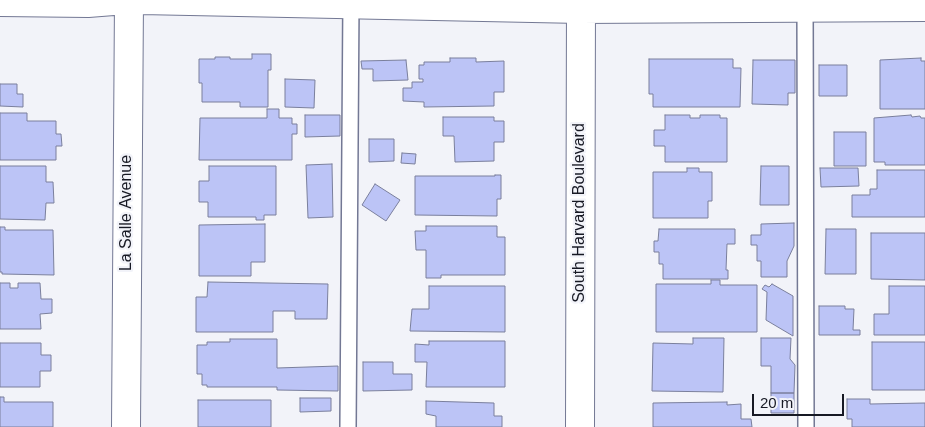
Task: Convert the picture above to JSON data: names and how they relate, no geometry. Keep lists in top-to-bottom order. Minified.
{"streets":{"street":["La Salle Avenue","South Harvard Boulevard"]},"scale_bar":"20 m"}
